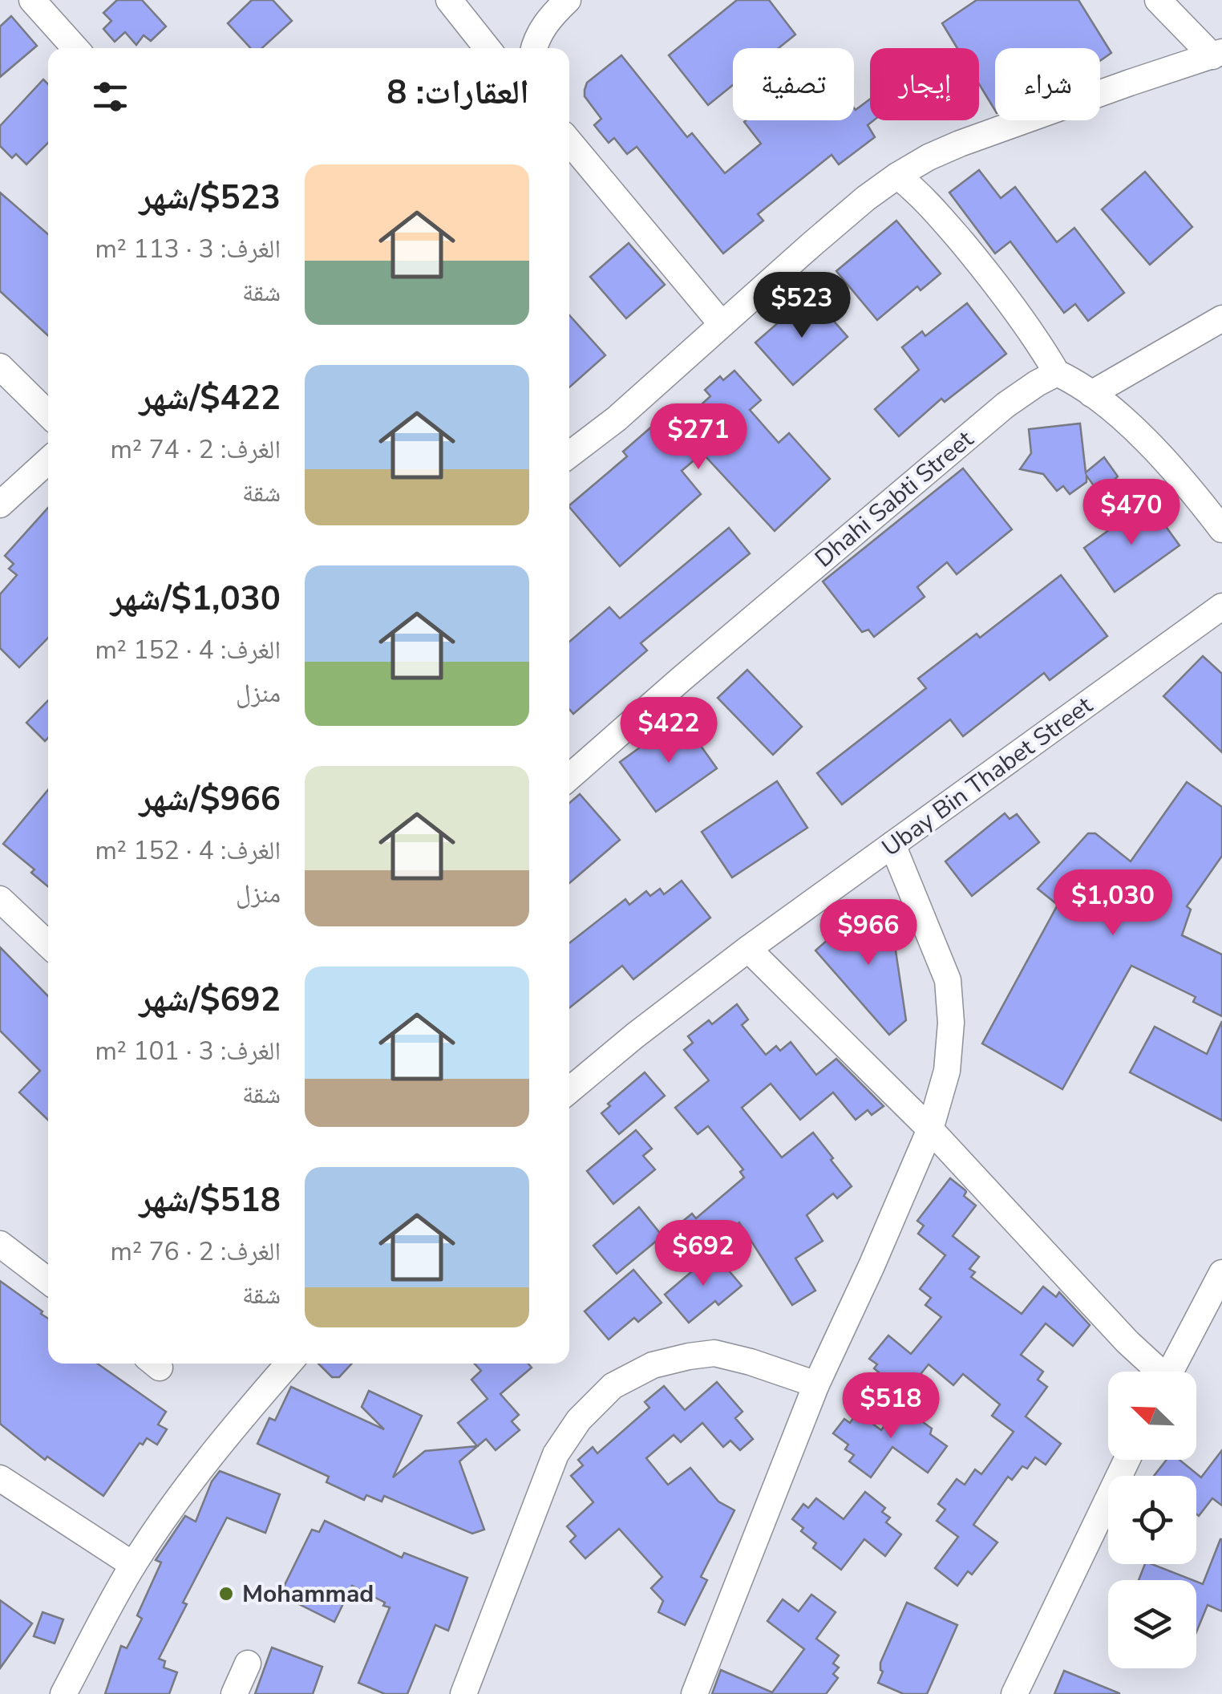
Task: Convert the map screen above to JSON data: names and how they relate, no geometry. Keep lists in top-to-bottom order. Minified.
{"streets":{"street":["Dhahi Sabti Street","Ubay Bin Thabet Street"]},"places":["Mohammad"],"north":"top left","page":{"chip":["شراء","إيجار","تصفية"],"heading":"العقارات: 8","list":[{"name":"$523/شهر","note":"الغرف: 3 · 113 m² · شقة"},{"name":"$422/شهر","note":"الغرف: 2 · 74 m² · شقة"},{"name":"$1,030/شهر","note":"الغرف: 4 · 152 m² · منزل"},{"name":"$966/شهر","note":"الغرف: 4 · 152 m² · منزل"},{"name":"$692/شهر","note":"الغرف: 3 · 101 m² · شقة"},{"name":"$518/شهر","note":"الغرف: 2 · 76 m² · شقة"}],"price":["$523","$271","$470","$422","$1,030","$966","$692","$518"]}}
